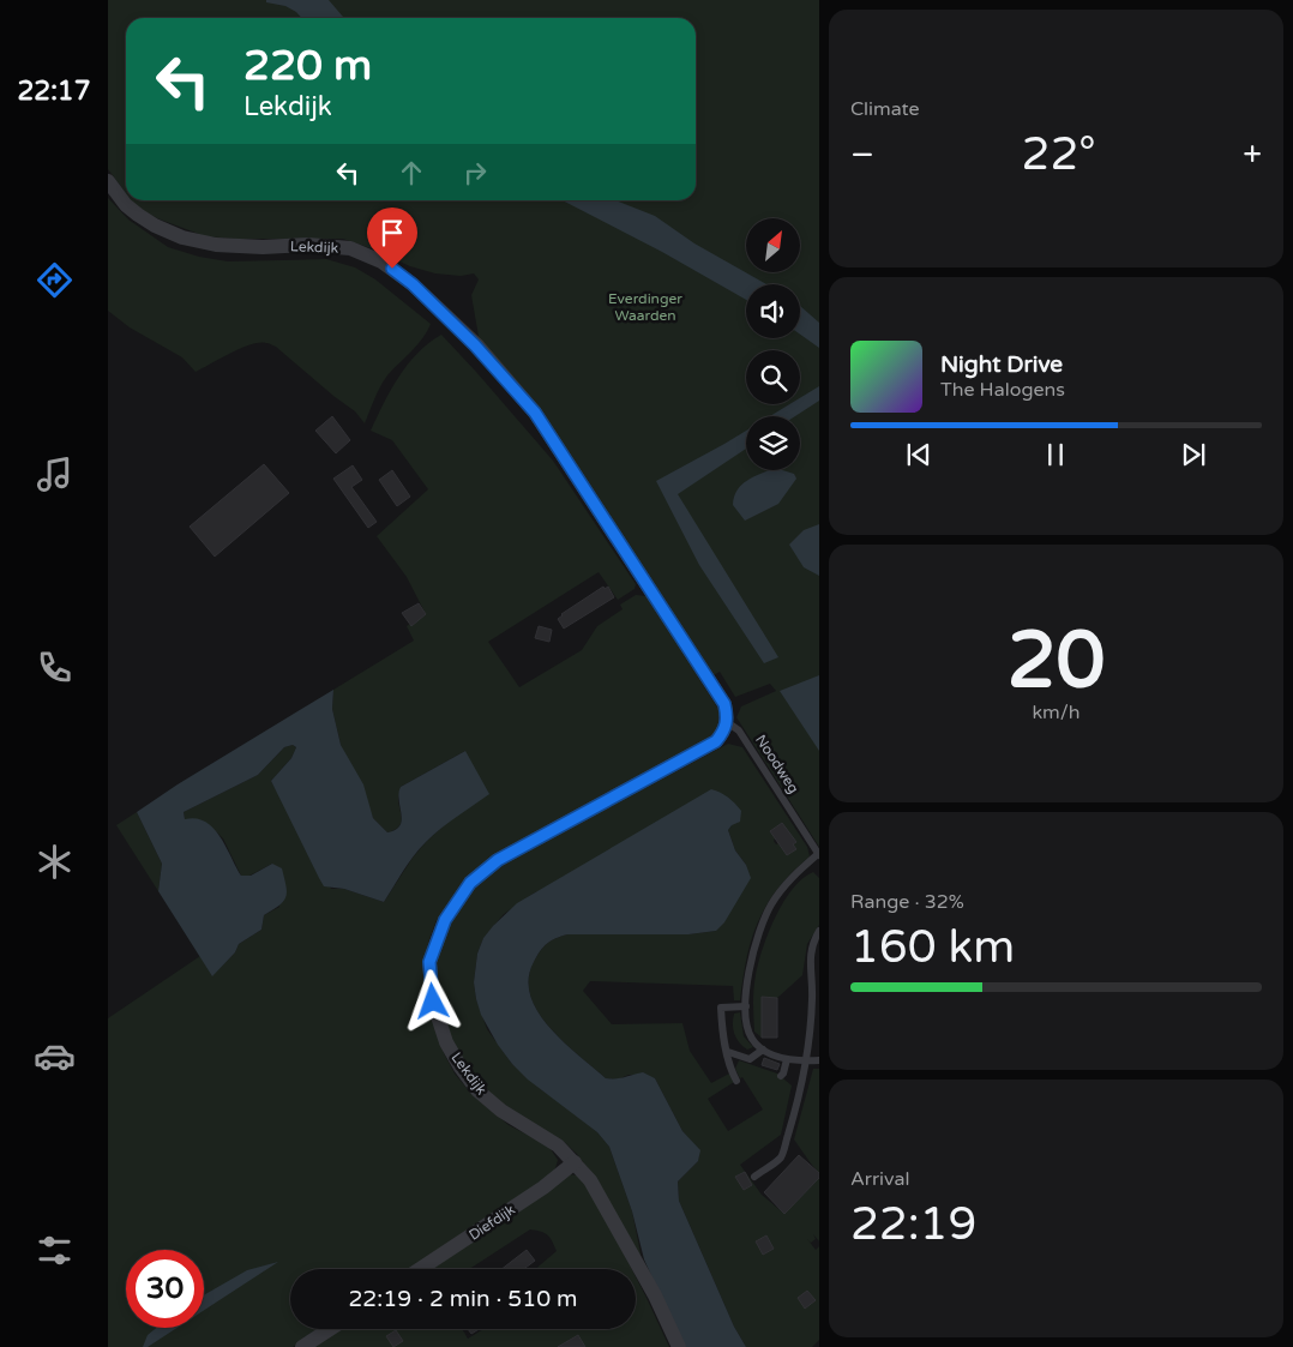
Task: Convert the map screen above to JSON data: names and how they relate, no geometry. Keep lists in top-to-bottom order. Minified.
{"streets":{"street":["Lekdijk","Diefdijk"],"lane":["Noodweg"]},"crossings":[["Lekdijk","Noodweg"],["Lekdijk","Diefdijk"]],"parks":["Everdinger Waarden"],"north":"top right","page":{"tabs":"22:17","tile":["Climate",["20","km/h"],["Range · 32%","160 km"],["Arrival","22:19"]],"turn":["220 m","Lekdijk"],"heat":["−","22°","+"],"song":["Night Drive","The Halogens"],"limit":"30","trip":"22:19 · 2 min · 510 m"}}
